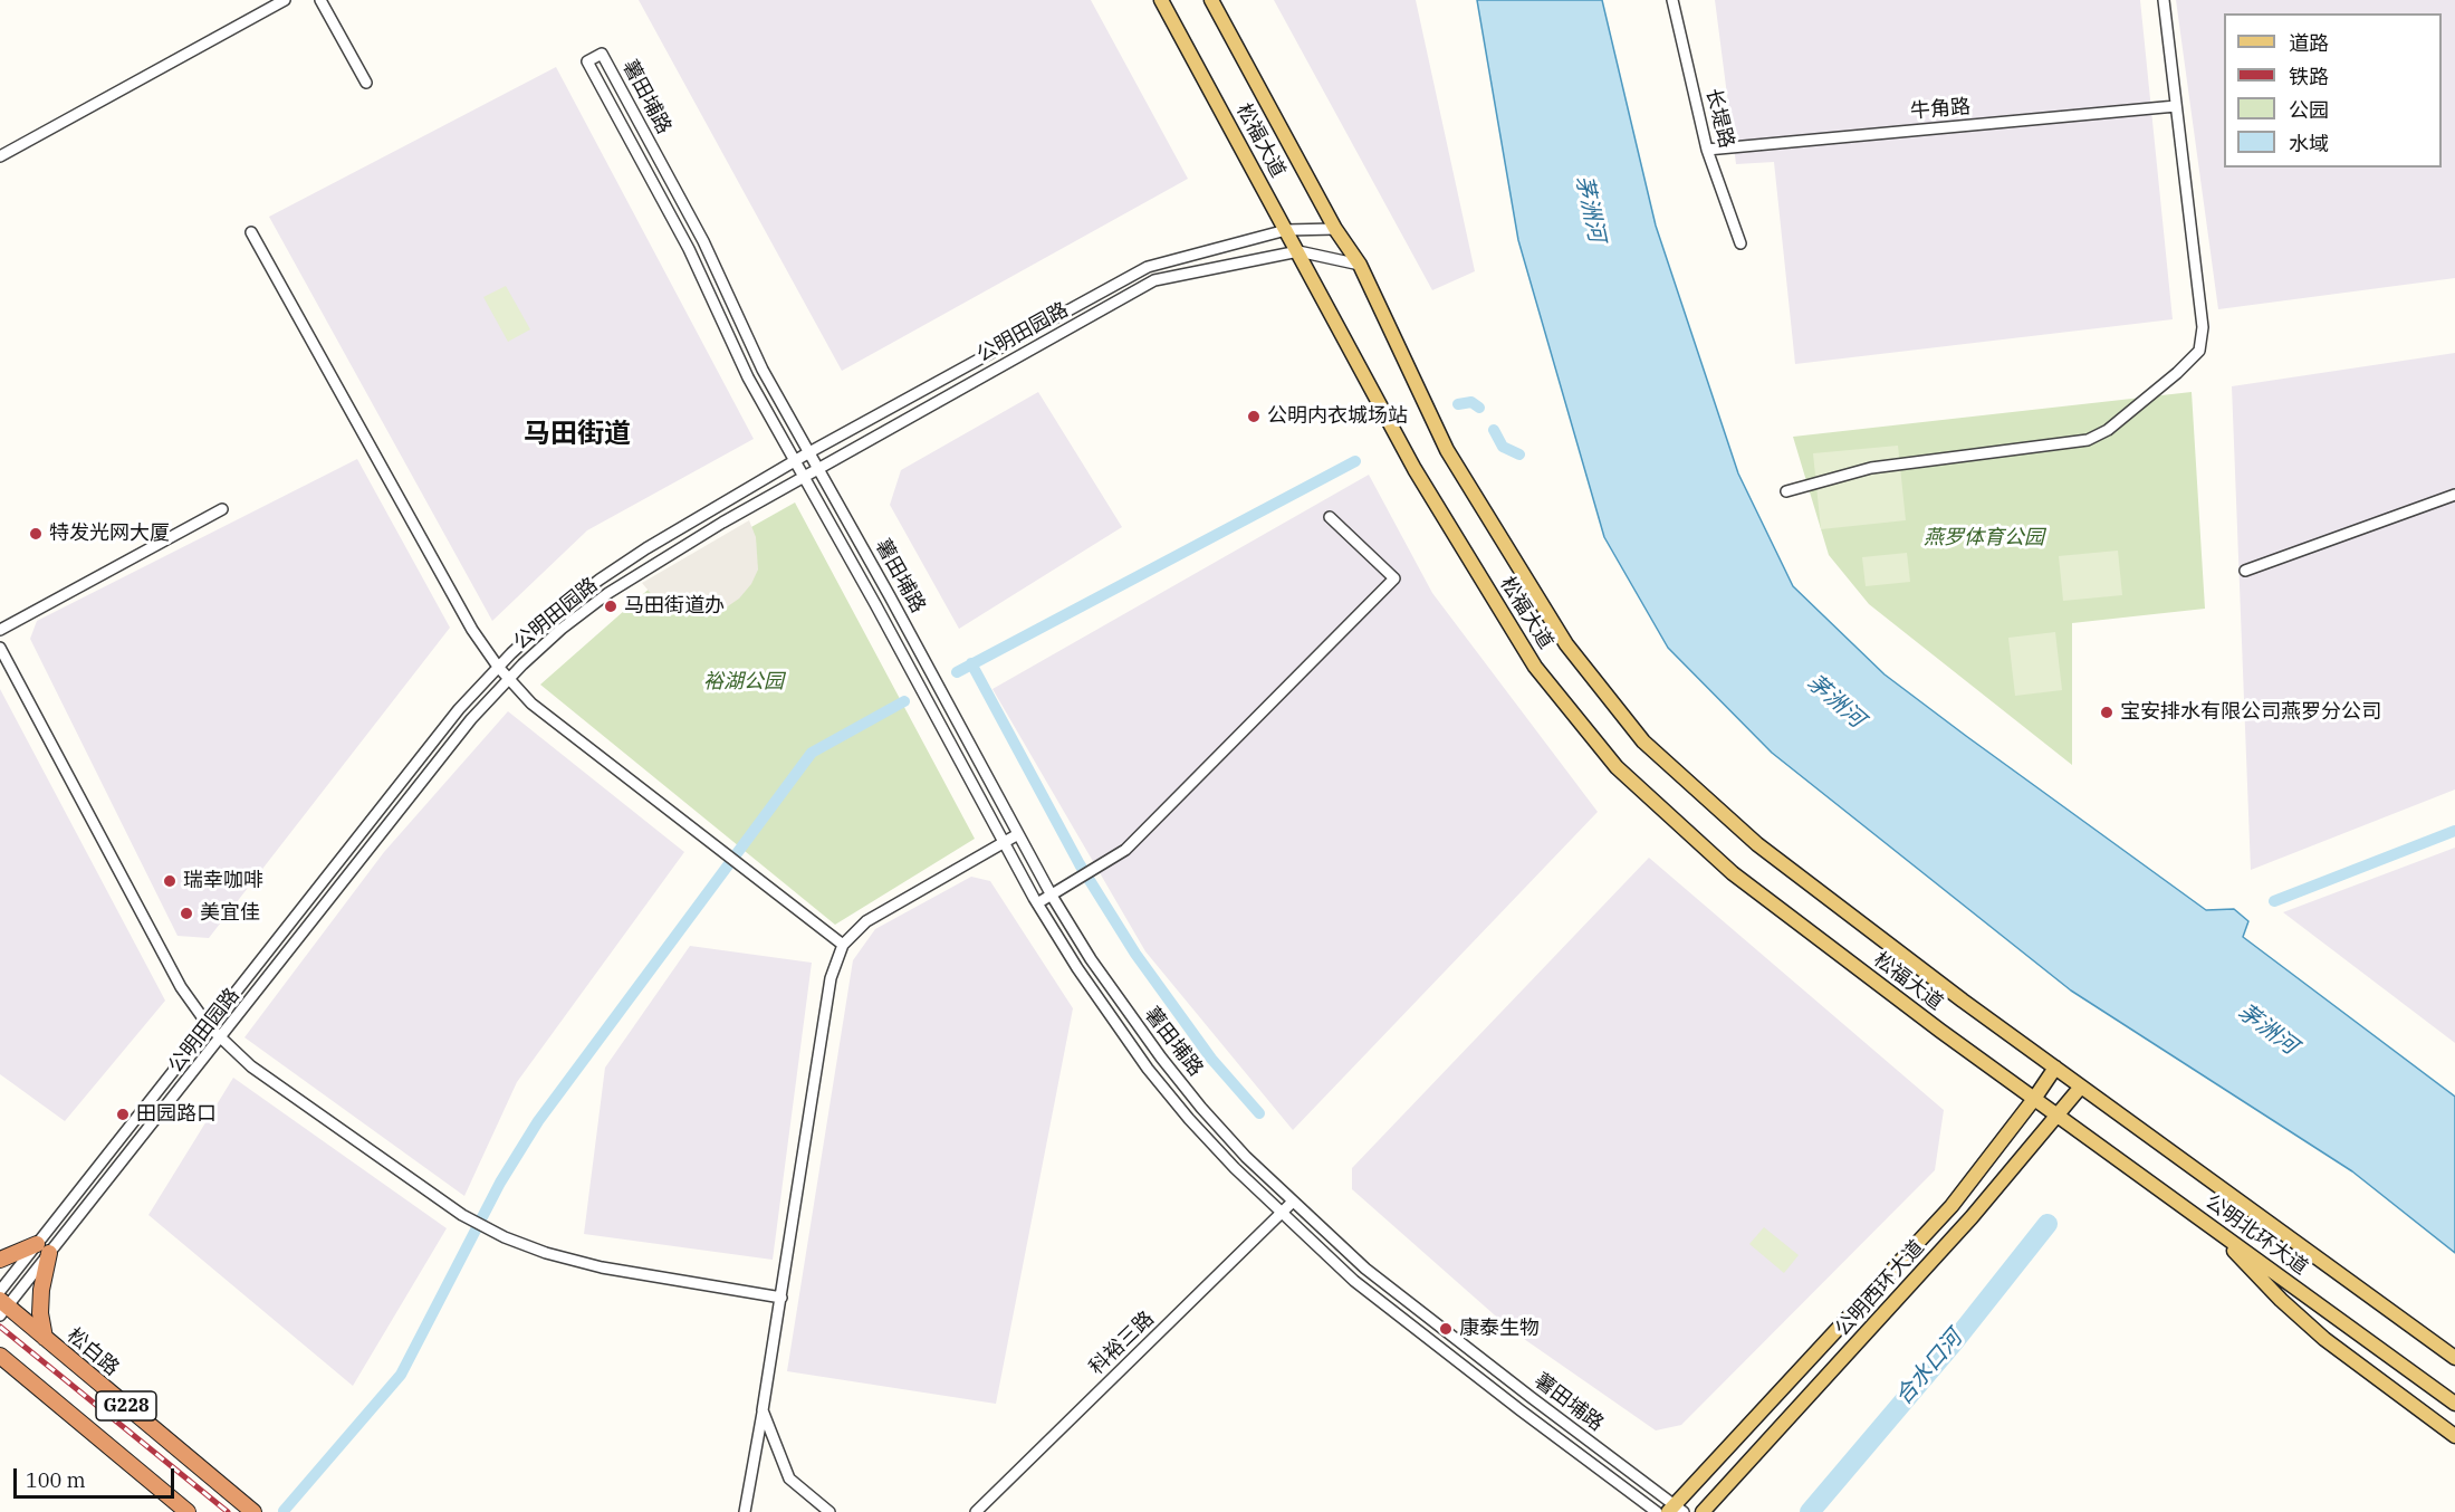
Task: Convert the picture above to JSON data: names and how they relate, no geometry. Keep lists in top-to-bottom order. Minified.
{"streets":{"highway":["松白路","G228"],"main road":["松福大道","公明北环大道","公明西环大道"],"street":["薯田埔路","牛角路","长堤路","公明田园路","科裕三路"]},"crossings":[["薯田埔路","公明田园路"],["薯田埔路","公明西环大道"],["薯田埔路","科裕三路"],["牛角路","长堤路"],["松福大道","公明田园路"],["松福大道","公明北环大道"],["松福大道","公明西环大道"],["公明田园路","松白路"],["公明北环大道","公明西环大道"]],"districts":["马田街道"],"water":["茅洲河","合水口河"],"parks":["燕罗体育公园","裕湖公园"],"places":["公明内衣城场站","特发光网大厦","马田街道办","宝安排水有限公司燕罗分公司","瑞幸咖啡","美宜佳","田园路口","康泰生物"],"legend":["道路","铁路","公园","水域"],"scale_bar":"100 m"}
